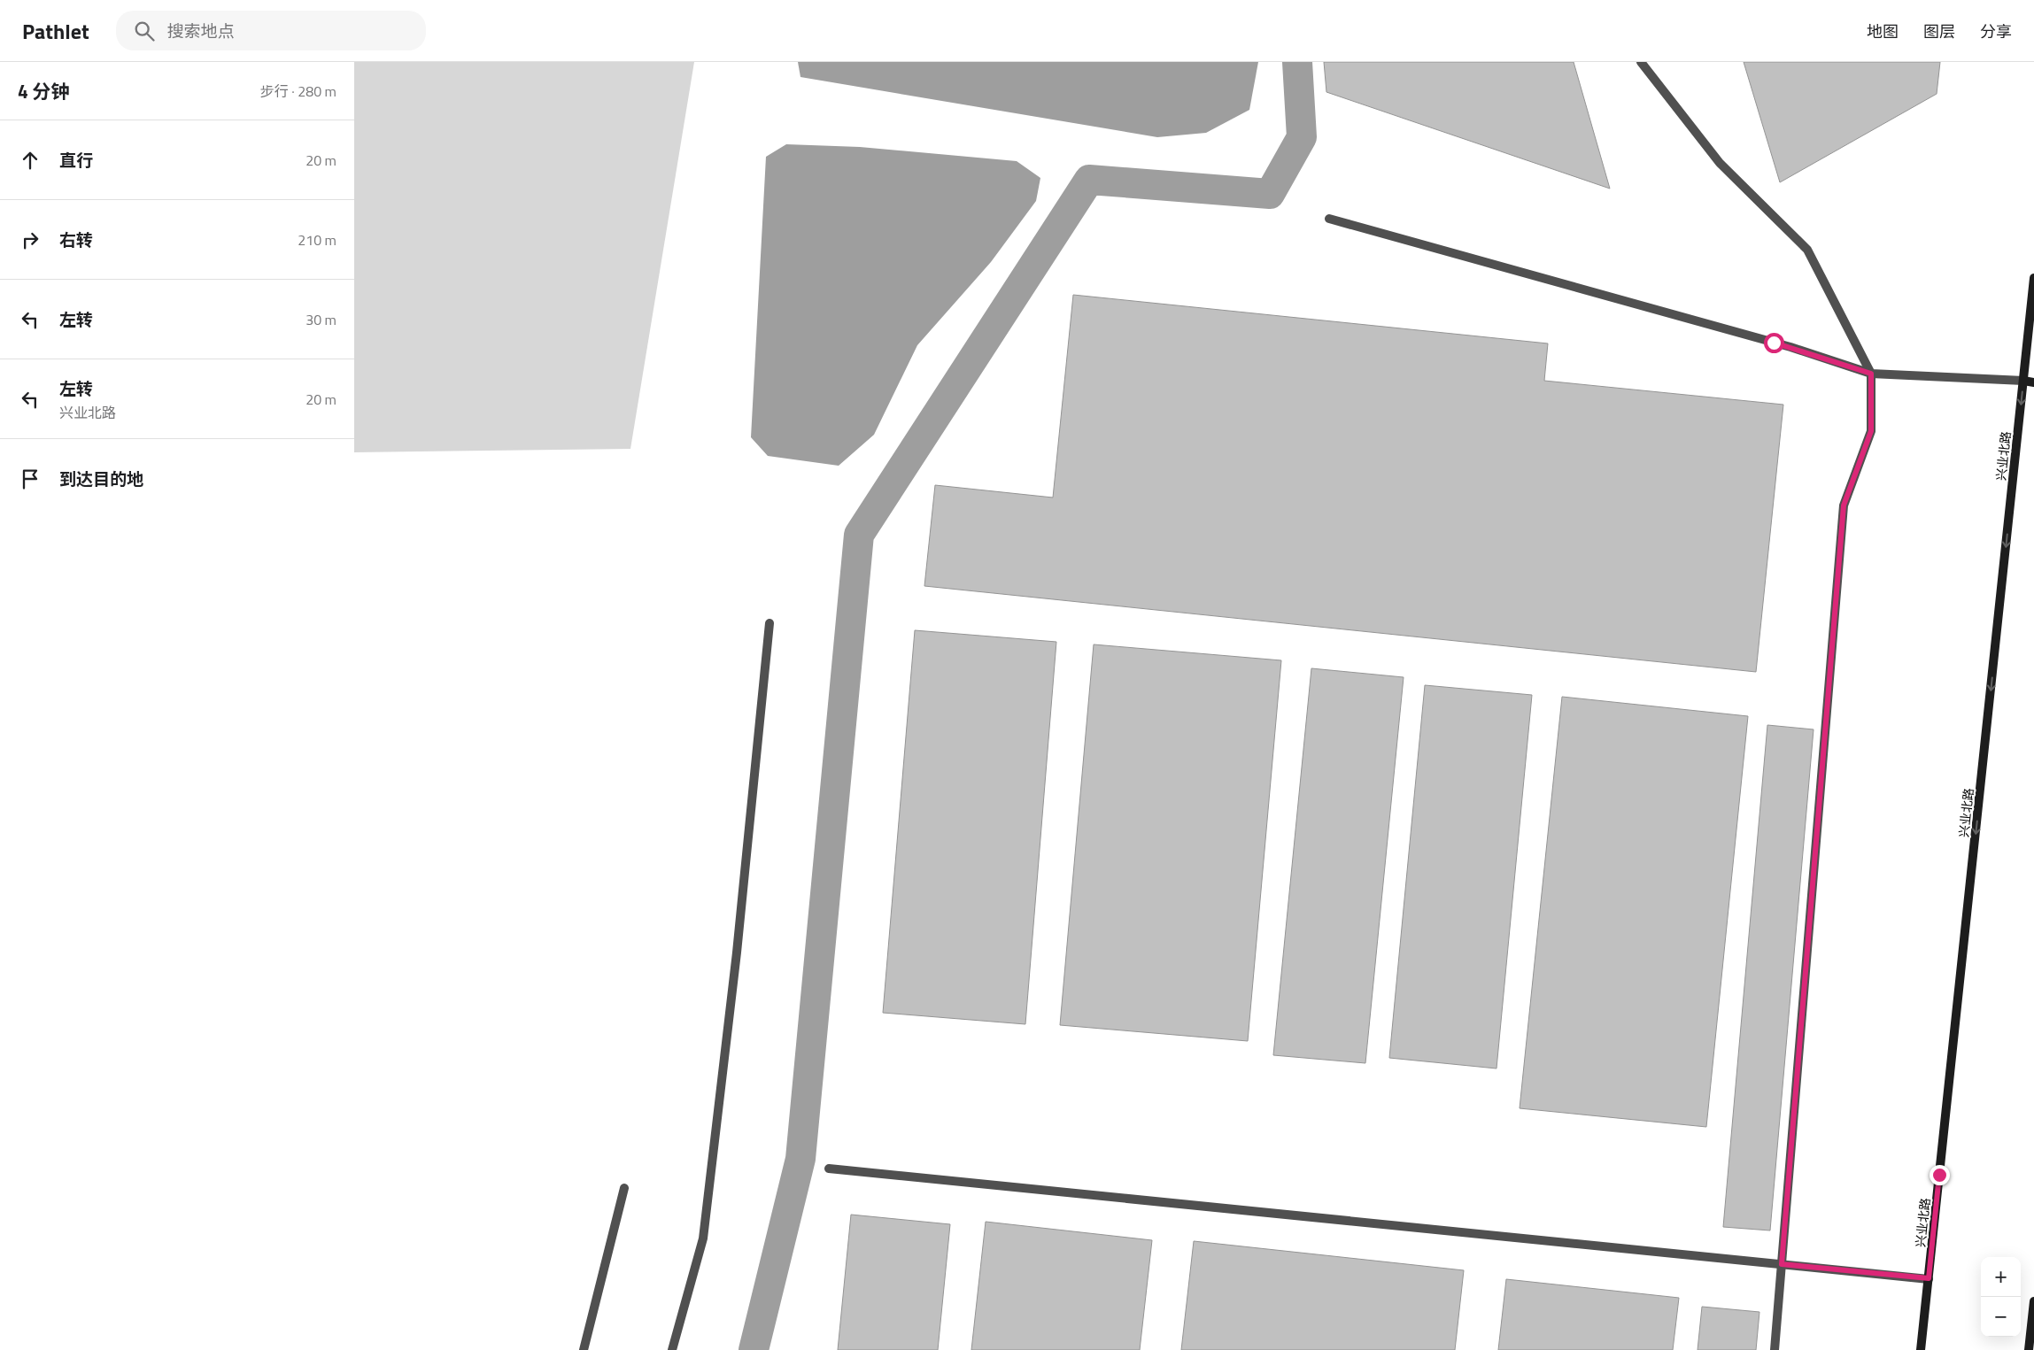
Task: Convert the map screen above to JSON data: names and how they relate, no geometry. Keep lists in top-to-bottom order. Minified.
{"streets":{"main road":["兴业北路"]},"one_way":["兴业北路"],"page":{"header":"Pathlet","search":"搜索地点","nav":["地图","图层","分享"],"heading":["4 分钟","步行 · 280 m"],"list":[["直行","20 m"],["右转","210 m"],["左转","30 m"],["左转","兴业北路","20 m"],"到达目的地"],"map_buttons":["+","−"]}}
